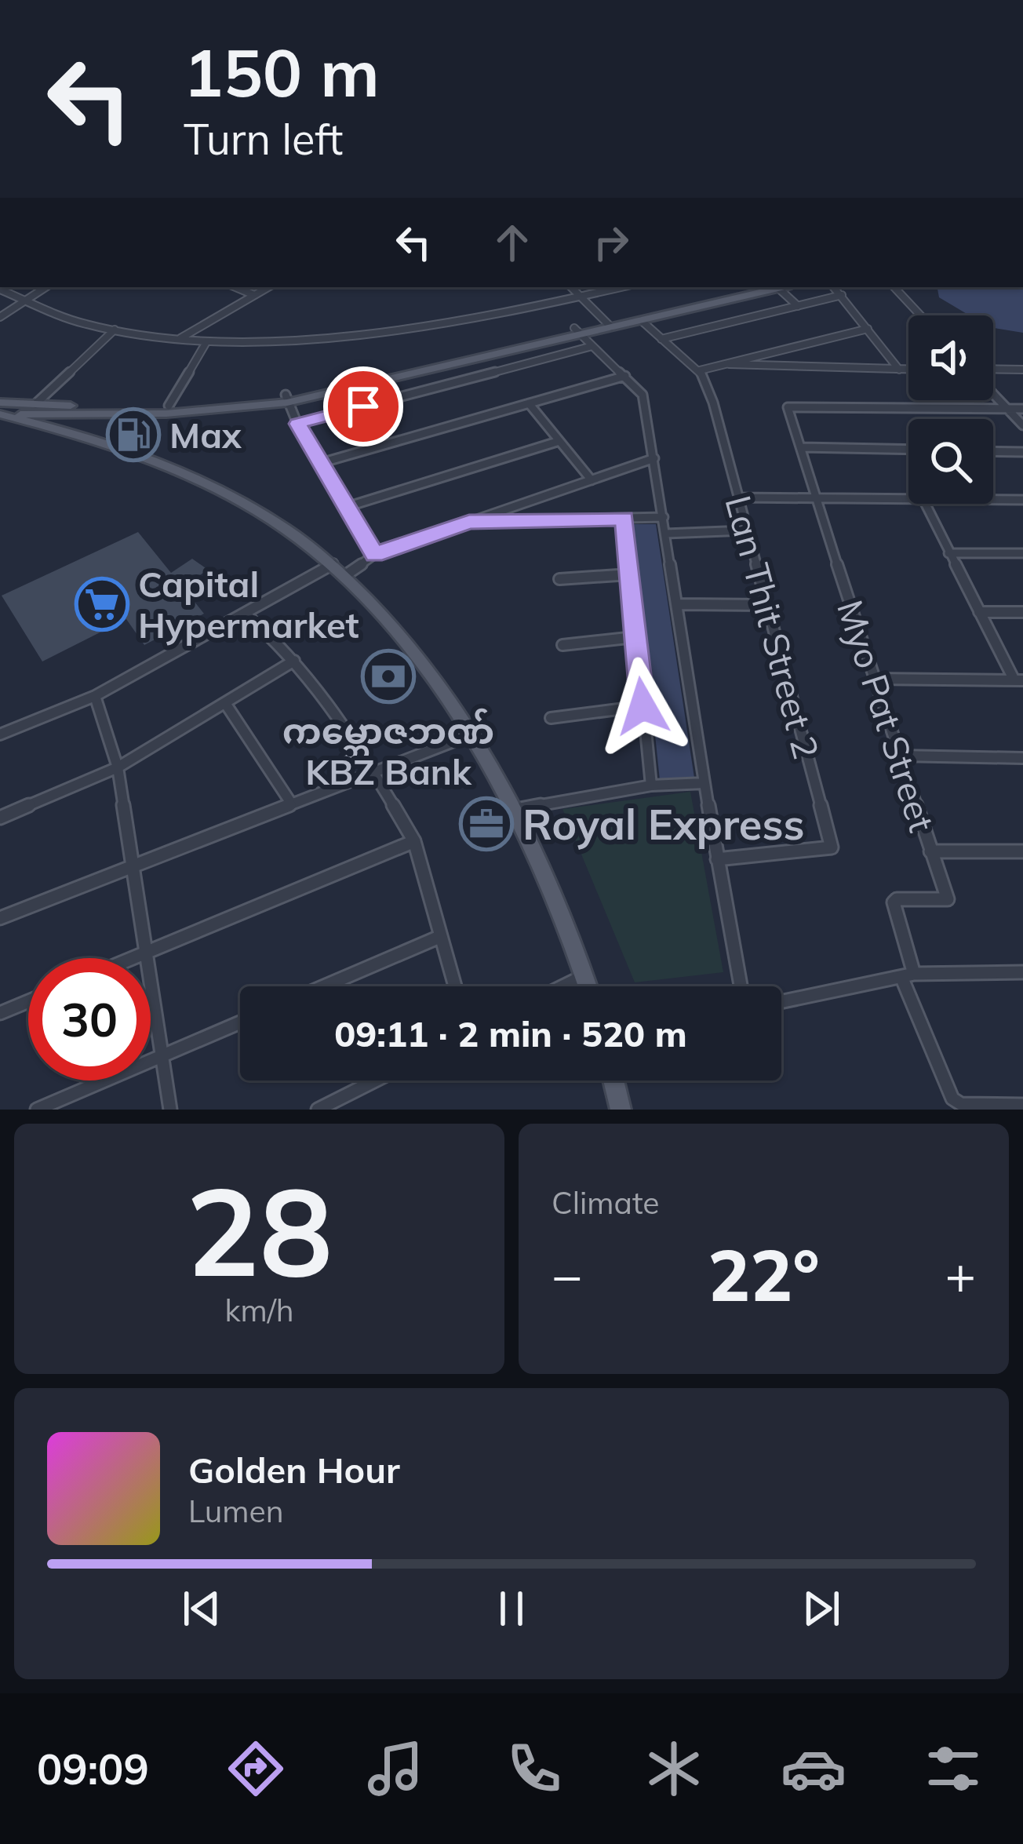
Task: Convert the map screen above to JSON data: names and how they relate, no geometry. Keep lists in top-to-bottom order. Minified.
{"streets":{"street":["Lan Thit Street 2","Myo Pat Street"]},"places":{"fuel station":["Max"],"supermarket":["Capital Hypermarket"],"bank":["ကမ္ဘောဇဘဏ် KBZ Bank"],"office":["Royal Express"]},"page":{"turn":["150 m","Turn left"],"limit":"30","trip":"09:11 · 2 min · 520 m","tile":[["28","km/h"],"Climate"],"heat":["−","22°","+"],"song":["Golden Hour","Lumen"],"tabs":"09:09"}}
